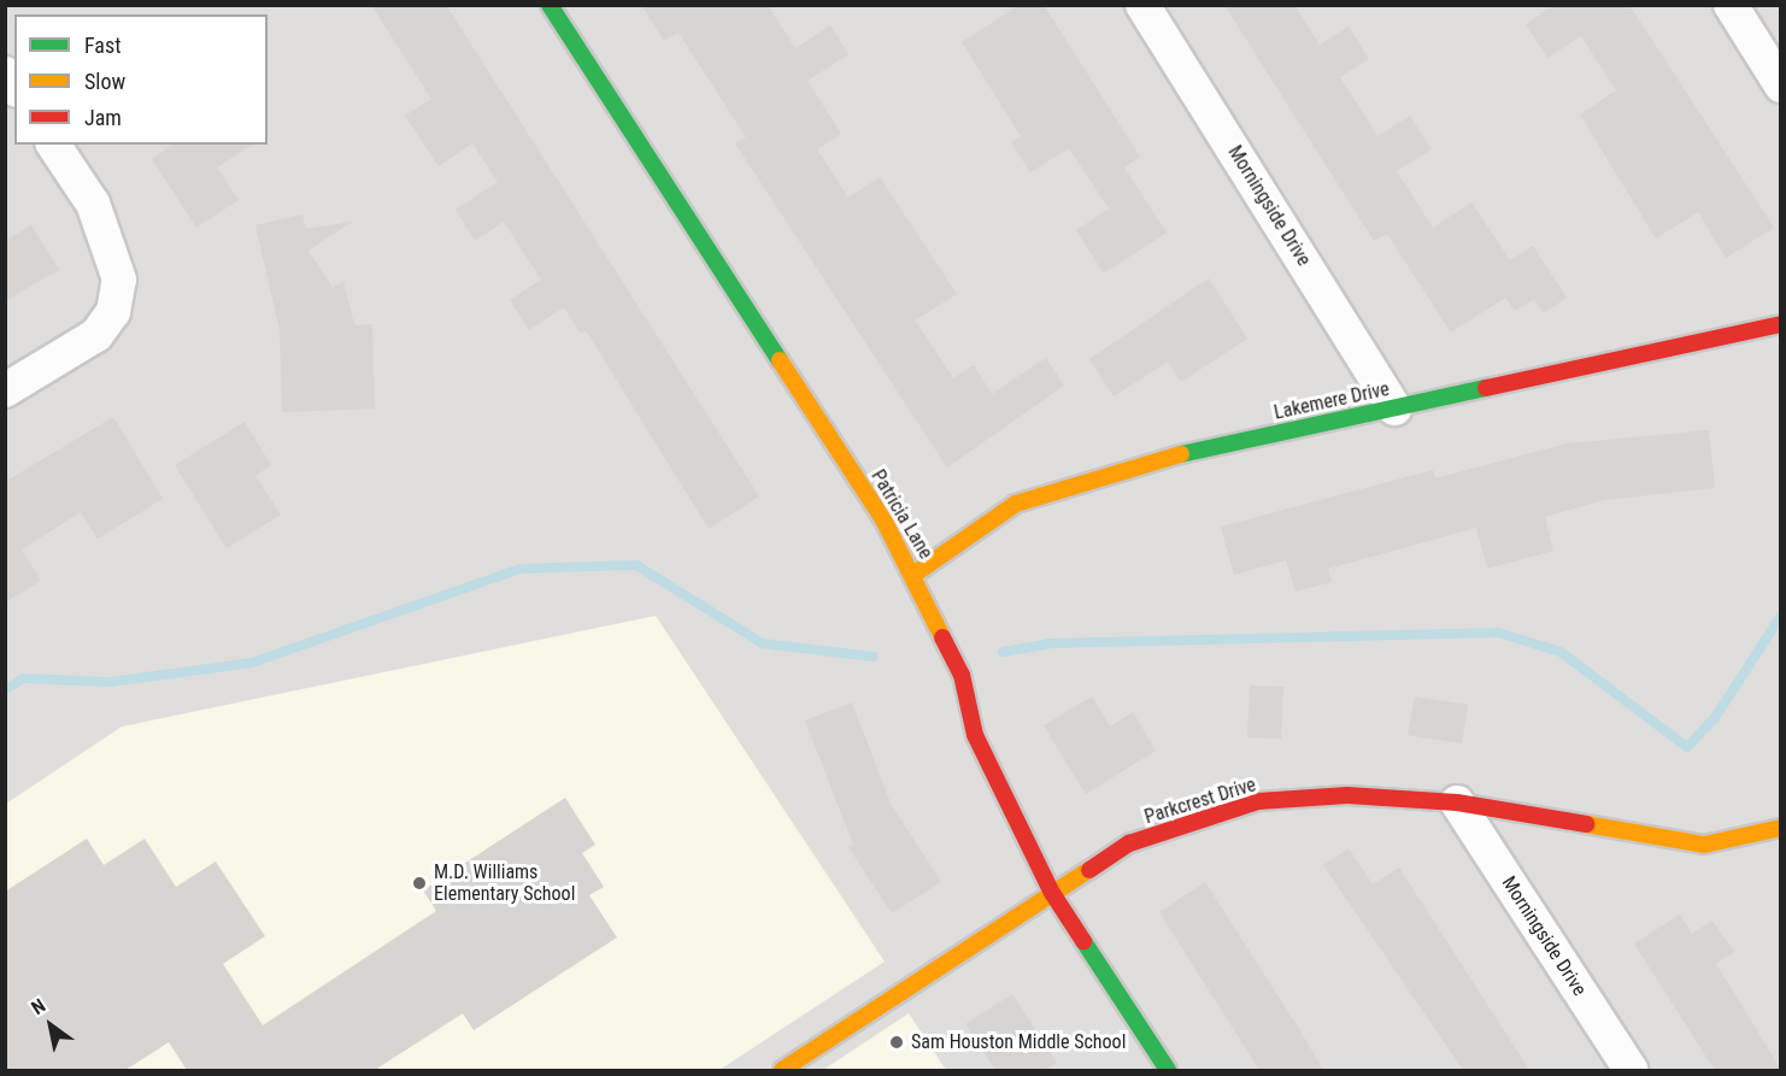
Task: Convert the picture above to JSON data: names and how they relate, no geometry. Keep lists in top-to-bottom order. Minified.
{"streets":{"street":["Morningside Drive","Lakemere Drive","Patricia Lane","Parkcrest Drive"]},"crossings":[["Morningside Drive","Lakemere Drive"],["Morningside Drive","Parkcrest Drive"],["Lakemere Drive","Patricia Lane"],["Patricia Lane","Parkcrest Drive"]],"places":["M.D. Williams Elementary School","Sam Houston Middle School"],"legend":["Fast","Slow","Jam"],"north":"top left"}
